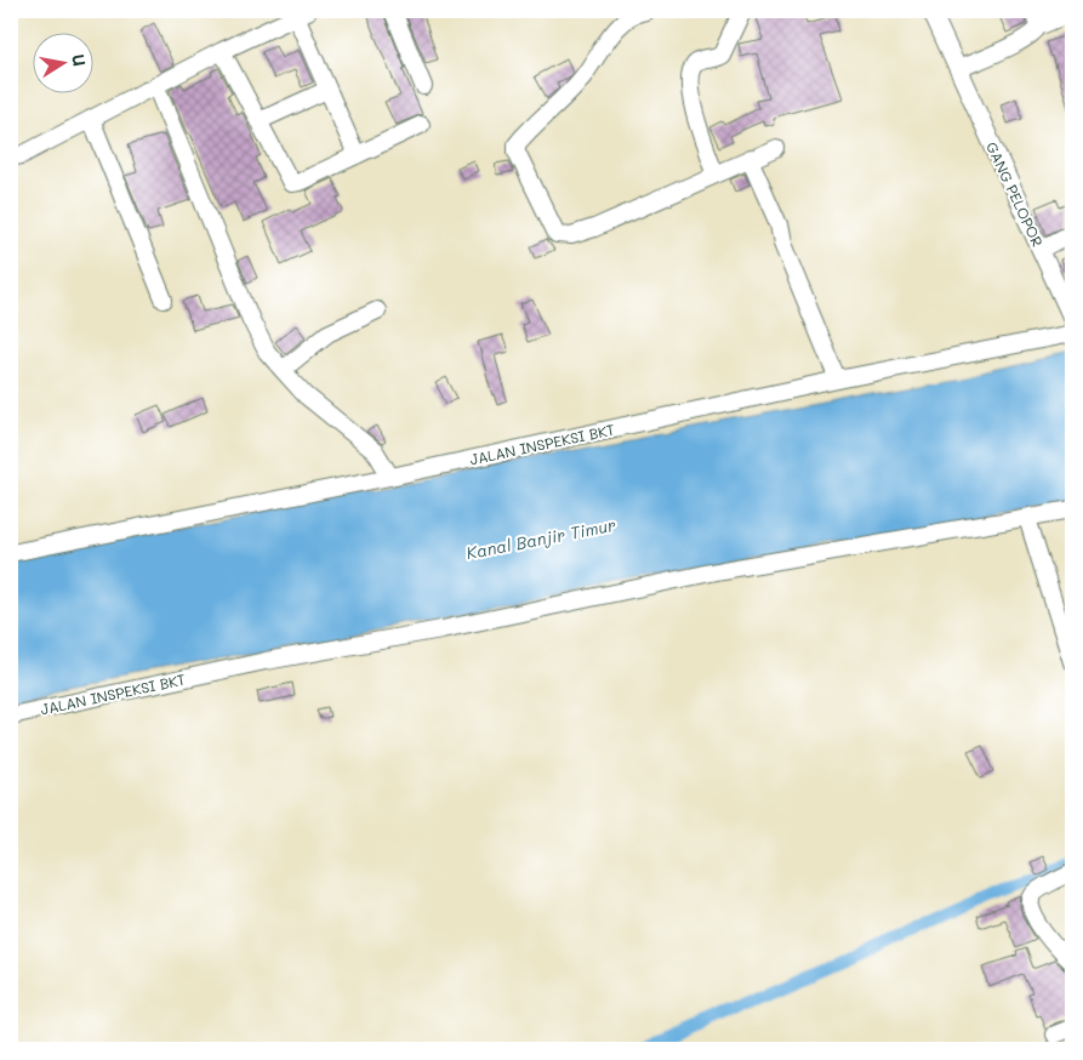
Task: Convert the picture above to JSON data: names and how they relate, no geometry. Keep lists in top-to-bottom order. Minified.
{"streets":{"street":["GANG PELOPOR","JALAN INSPEKSI BKT"]},"water":["Kanal Banjir Timur"],"north":"right"}
